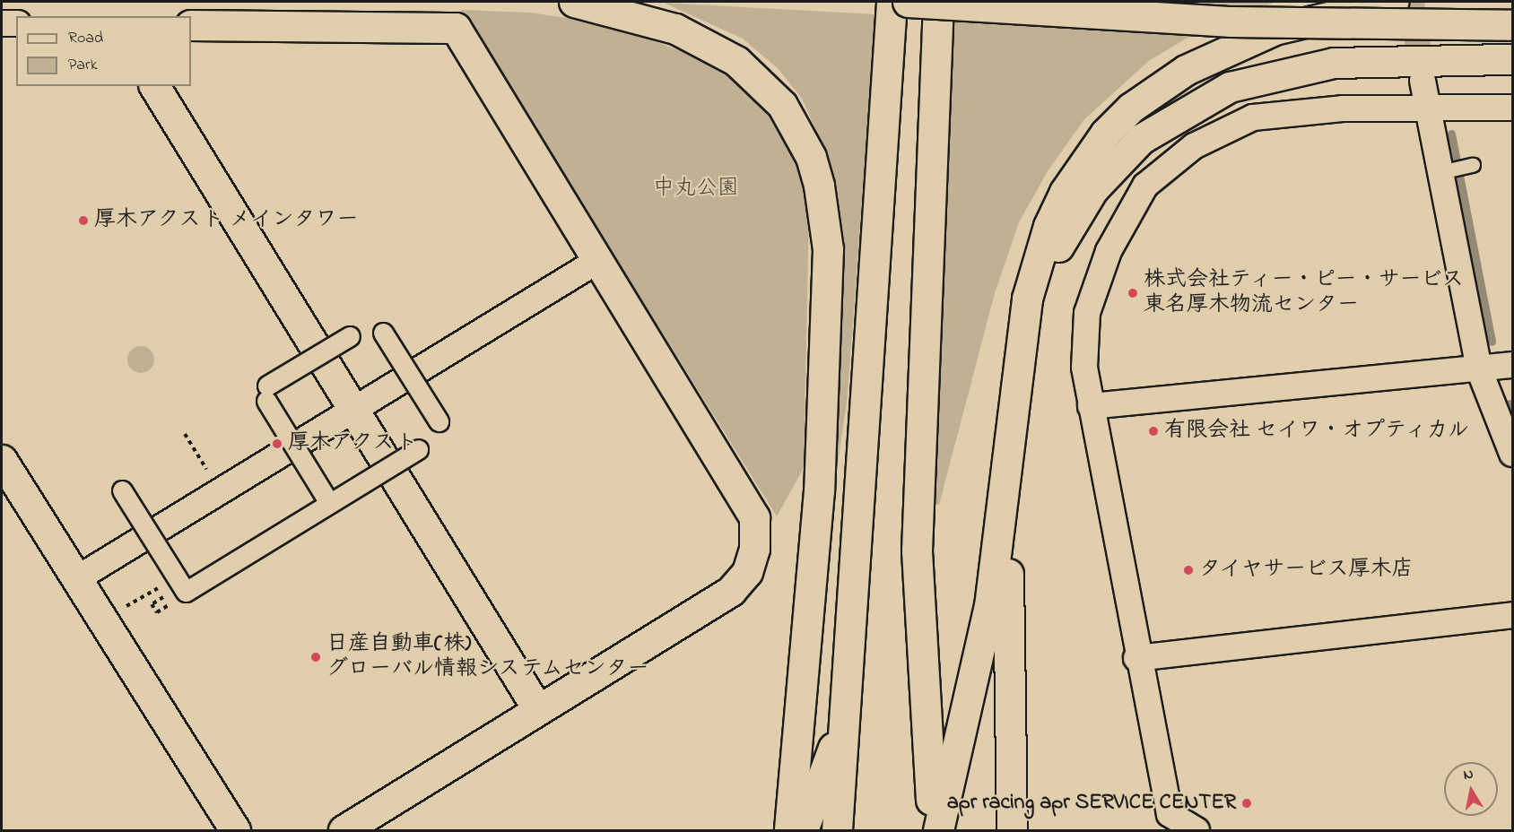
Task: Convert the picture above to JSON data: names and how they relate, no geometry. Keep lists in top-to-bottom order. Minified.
{"parks":["中丸公園"],"places":["厚木アクスト メインタワー","株式会社ティー・ピー・サービス 東名厚木物流センター","有限会社 セイワ・オプティカル","厚木アクスト","タイヤサービス厚木店","日産自動車(株) グローバル情報システムセンター","apr racing apr SERVICE CENTER"],"legend":["Road","Park"],"north":"top"}
